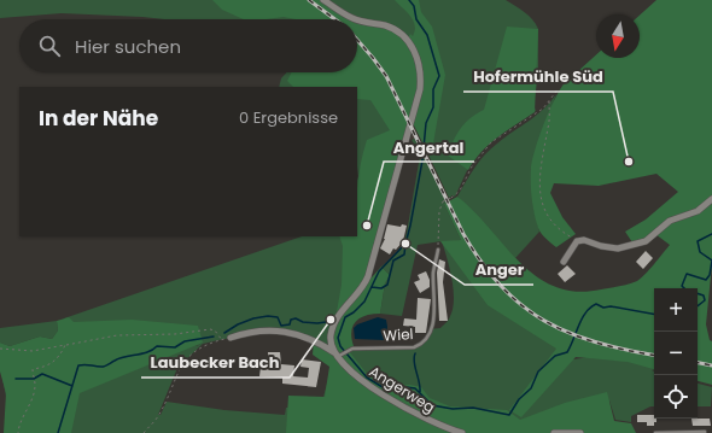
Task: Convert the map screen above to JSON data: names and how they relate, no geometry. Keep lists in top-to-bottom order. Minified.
{"streets":{"street":["Angerweg"],"lane":["Wiel"]},"crossings":[["Wiel","Angerweg"]],"places":["Hofermühle Süd","Angertal","Anger","Laubecker Bach"],"north":"bottom","page":{"search":"Hier suchen","heading":["In der Nähe","0 Ergebnisse"],"map_buttons":["+","−"]}}
